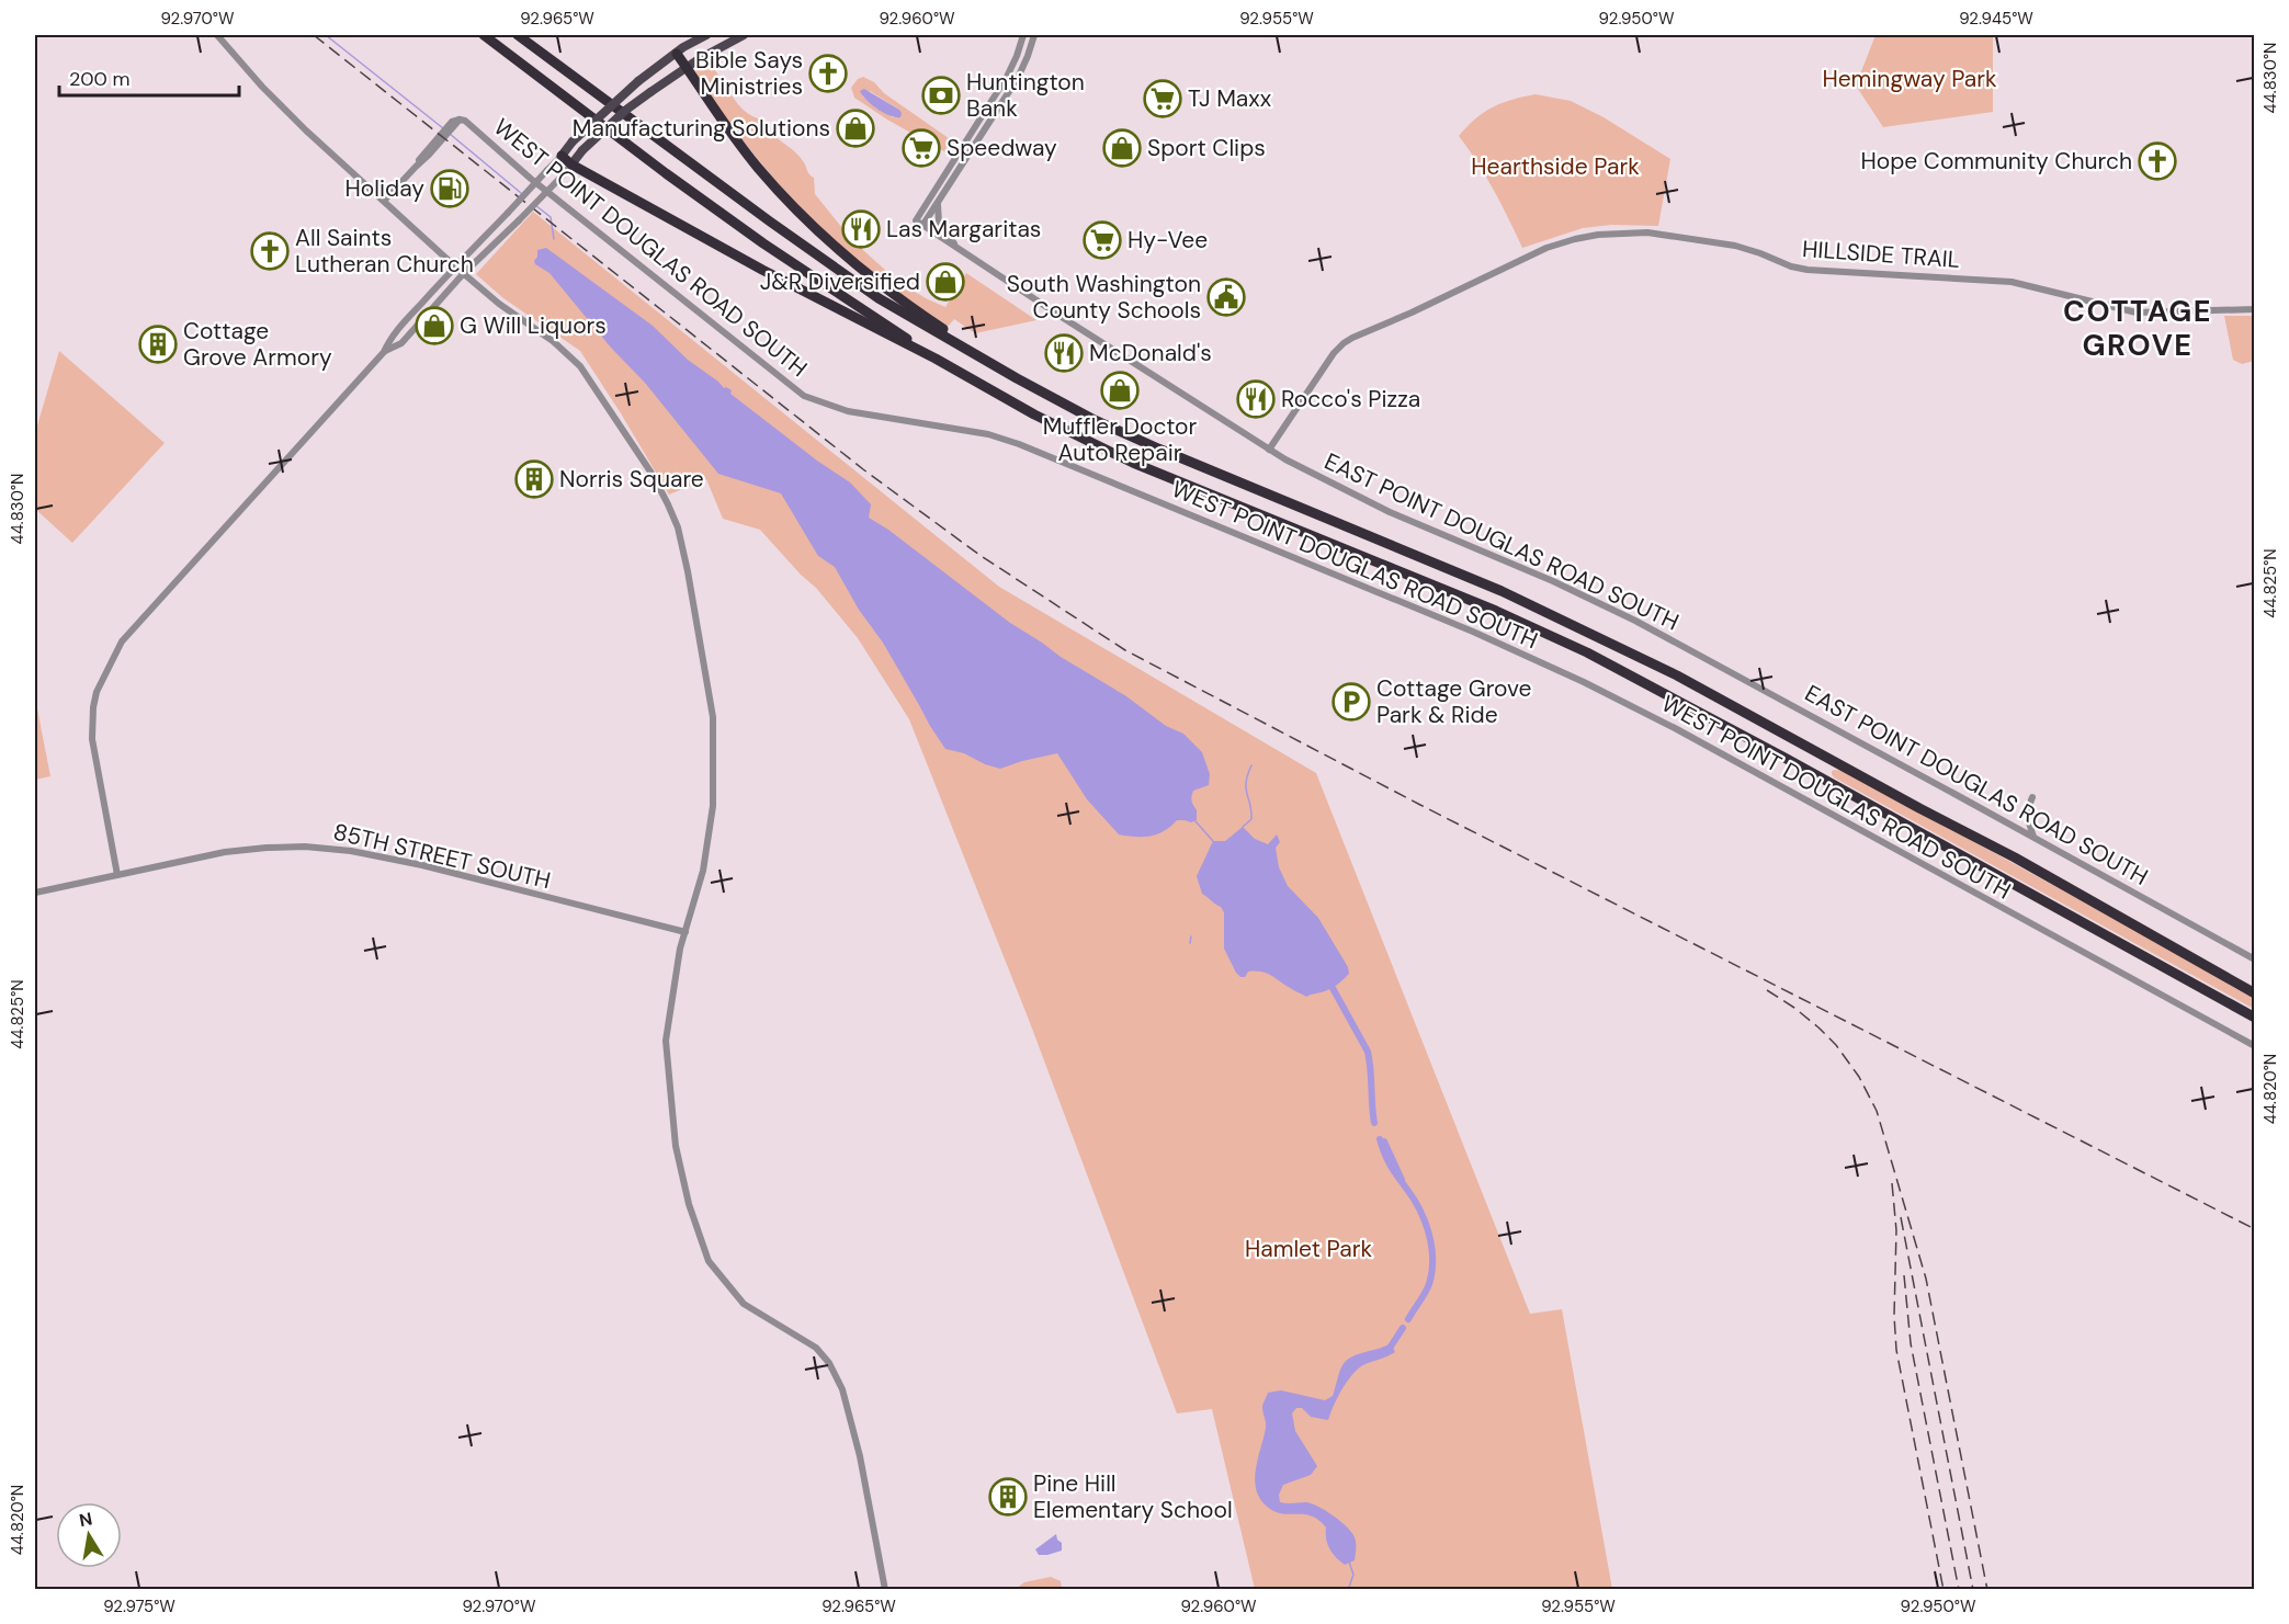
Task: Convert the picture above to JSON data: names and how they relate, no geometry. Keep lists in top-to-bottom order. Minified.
{"streets":{"street":["WEST POINT DOUGLAS ROAD SOUTH","HILLSIDE TRAIL","EAST POINT DOUGLAS ROAD SOUTH","85TH STREET SOUTH"]},"crossings":[["HILLSIDE TRAIL","EAST POINT DOUGLAS ROAD SOUTH"]],"districts":["COTTAGE GROVE"],"parks":["Hemingway Park","Hearthside Park","Hamlet Park"],"places":{"church":["Bible Says Ministries","Hope Community Church","All Saints Lutheran Church"],"bank":["Huntington Bank"],"supermarket":["TJ Maxx","Speedway","Hy-Vee"],"shop":["Manufacturing Solutions","Sport Clips","J&R Diversified","G Will Liquors","Muffler Doctor Auto Repair"],"fuel station":["Holiday"],"restaurant":["Las Margaritas","McDonald's","Rocco's Pizza"],"public building":["South Washington County Schools"],"building":["Cottage Grove Armory","Norris Square","Pine Hill Elementary School"],"parking":["Cottage Grove Park & Ride"]},"scale_bar":"200 m","north":"top","coordinates":["92.970°W","92.965°W","92.960°W","92.955°W","92.950°W","92.945°W","44.830°N","44.825°N","44.820°N","92.975°W"]}
